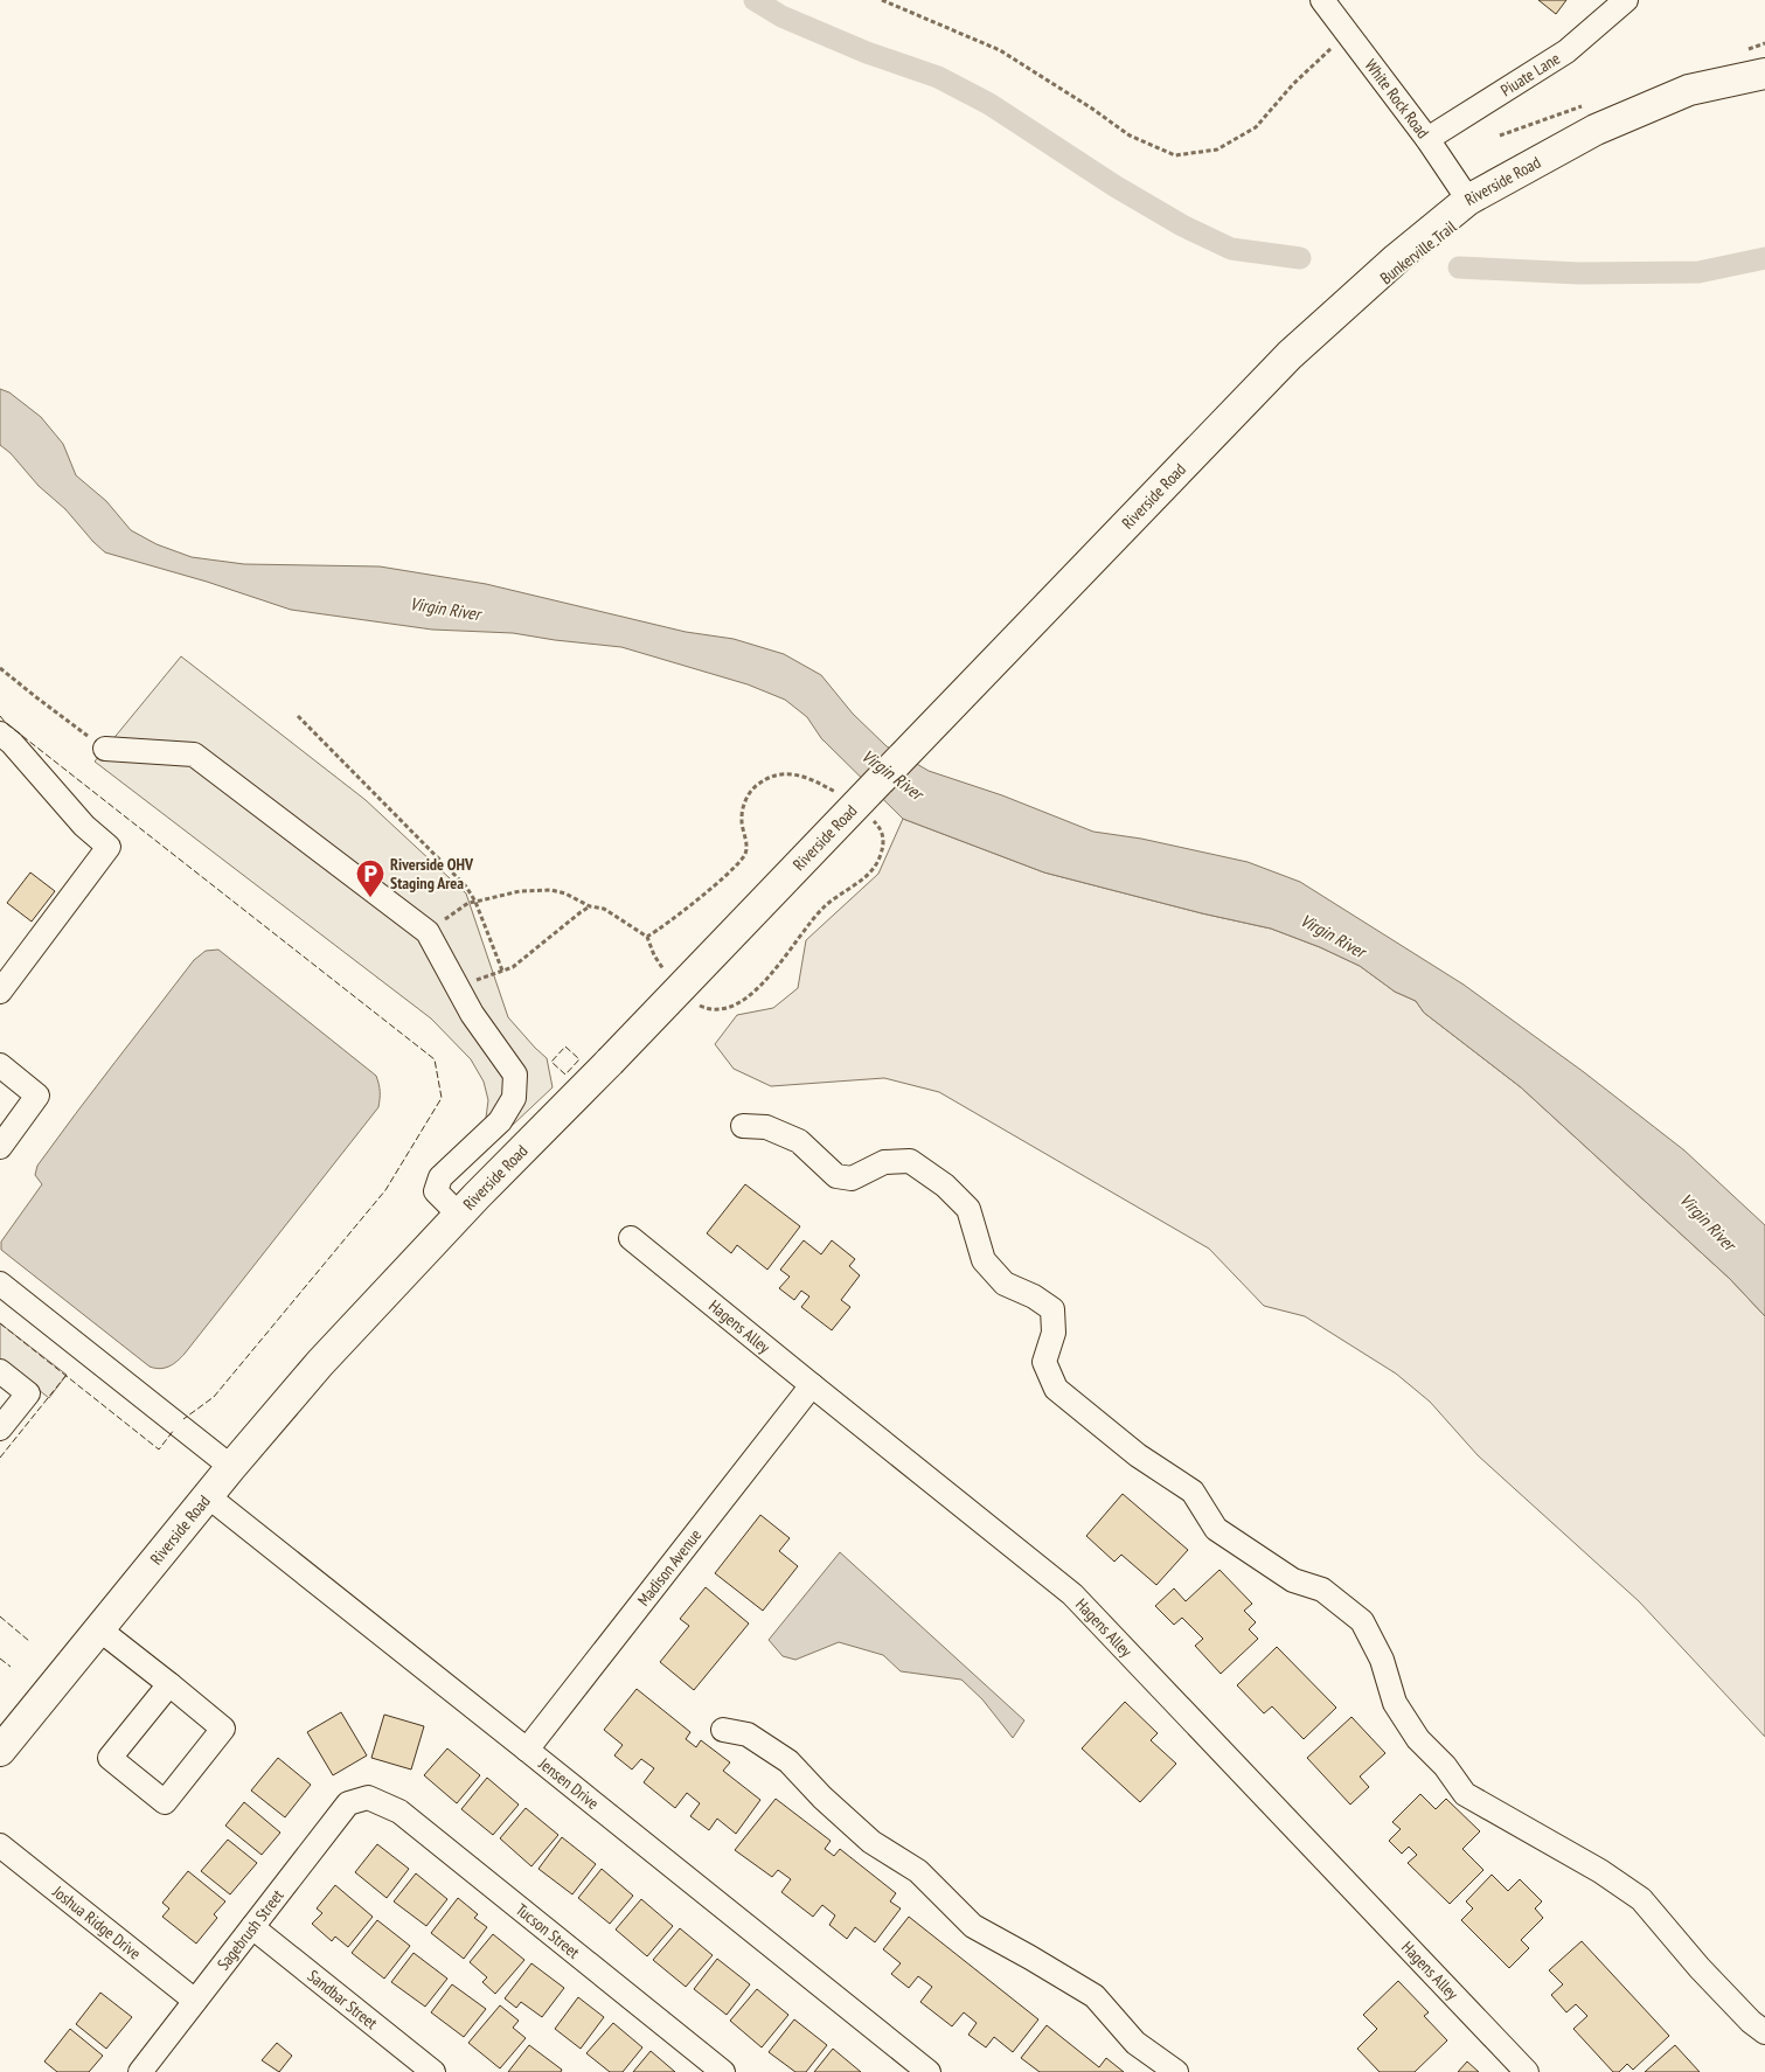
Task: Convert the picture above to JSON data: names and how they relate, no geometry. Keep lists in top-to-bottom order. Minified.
{"streets":{"main road":["Riverside Road"],"street":["Piuate Lane","White Rock Road","Hagens Alley","Madison Avenue","Jensen Drive","Joshua Ridge Drive","Sagebrush Street","Tucson Street","Sandbar Street"]},"crossings":[["Piuate Lane","White Rock Road"],["White Rock Road","Riverside Road"],["Riverside Road","Jensen Drive"],["Hagens Alley","Madison Avenue"],["Madison Avenue","Jensen Drive"],["Joshua Ridge Drive","Sagebrush Street"],["Sagebrush Street","Tucson Street"],["Sagebrush Street","Sandbar Street"]],"water":["Virgin River"],"places":{"parking":["Riverside OHV Staging Area"]}}
